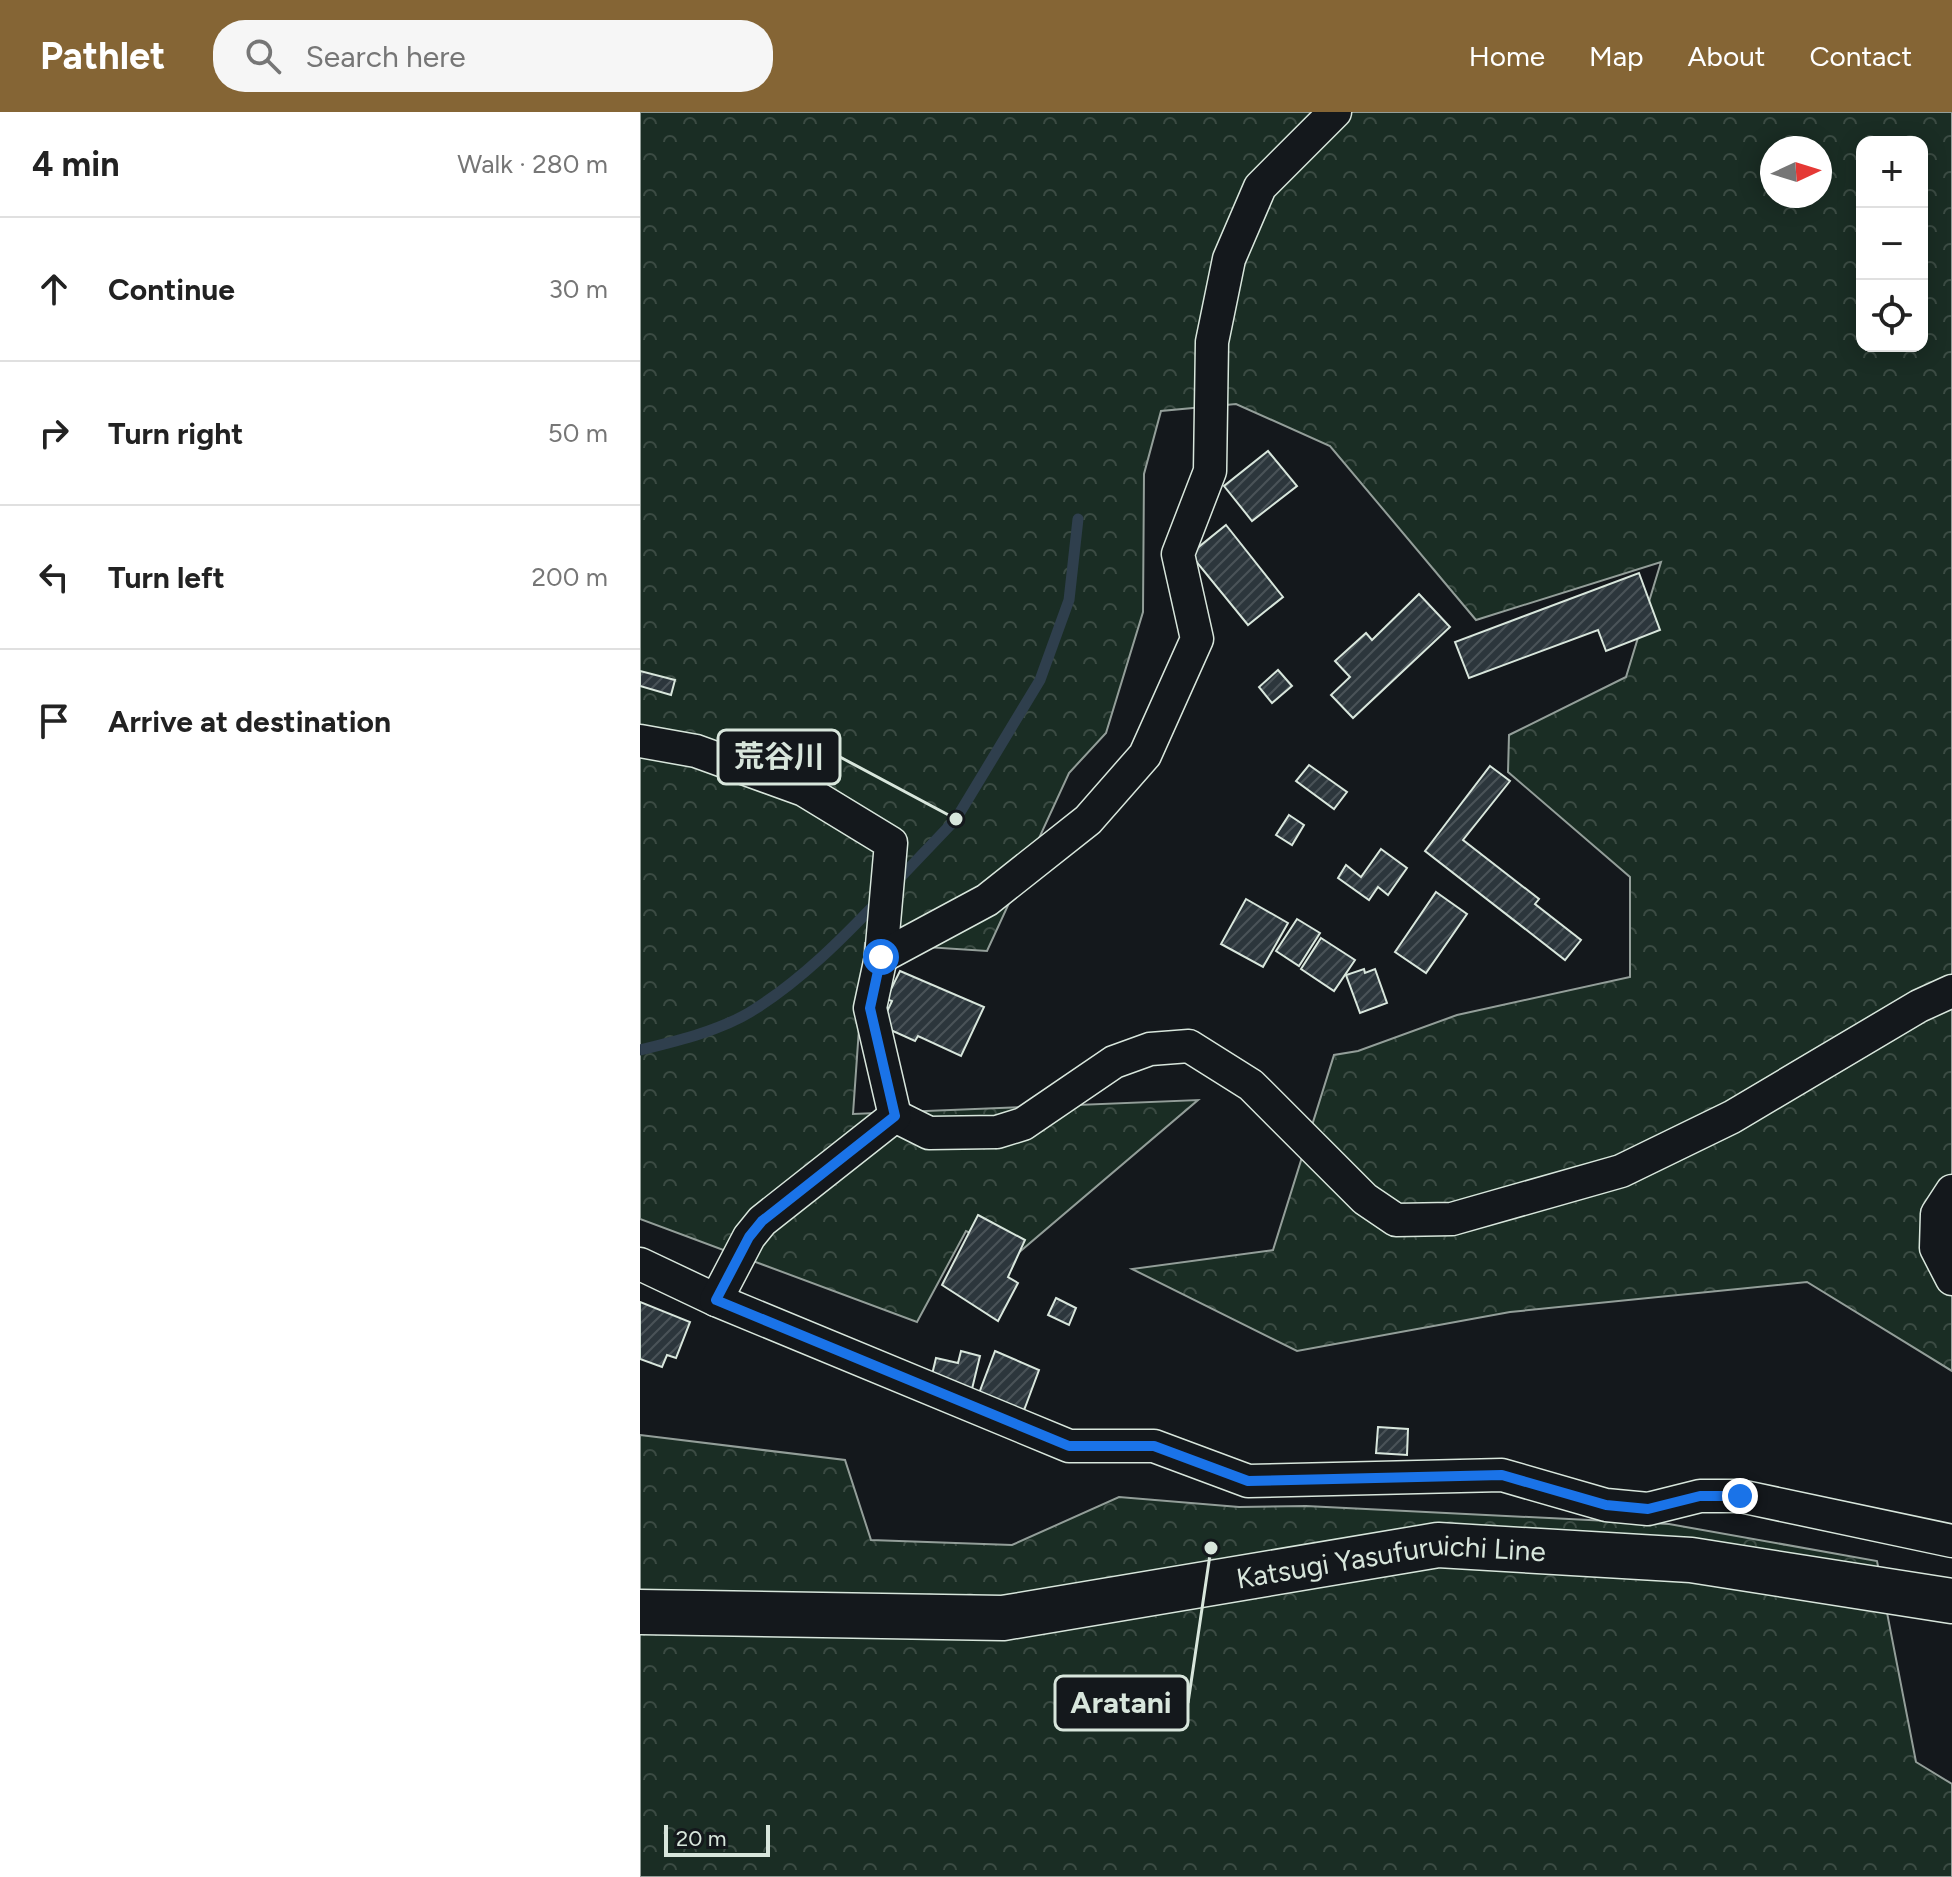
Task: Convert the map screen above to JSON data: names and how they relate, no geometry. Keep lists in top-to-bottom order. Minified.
{"streets":{"main road":["Katsugi Yasufuruichi Line"]},"places":["荒谷川","Aratani"],"scale_bar":"20 m","north":"right","page":{"header":"Pathlet","search":"Search here","nav":["Home","Map","About","Contact"],"heading":["4 min","Walk · 280 m"],"map_buttons":["+","−"],"list":[["Continue","30 m"],["Turn right","50 m"],["Turn left","200 m"],"Arrive at destination"],"scale":"20 m"}}
